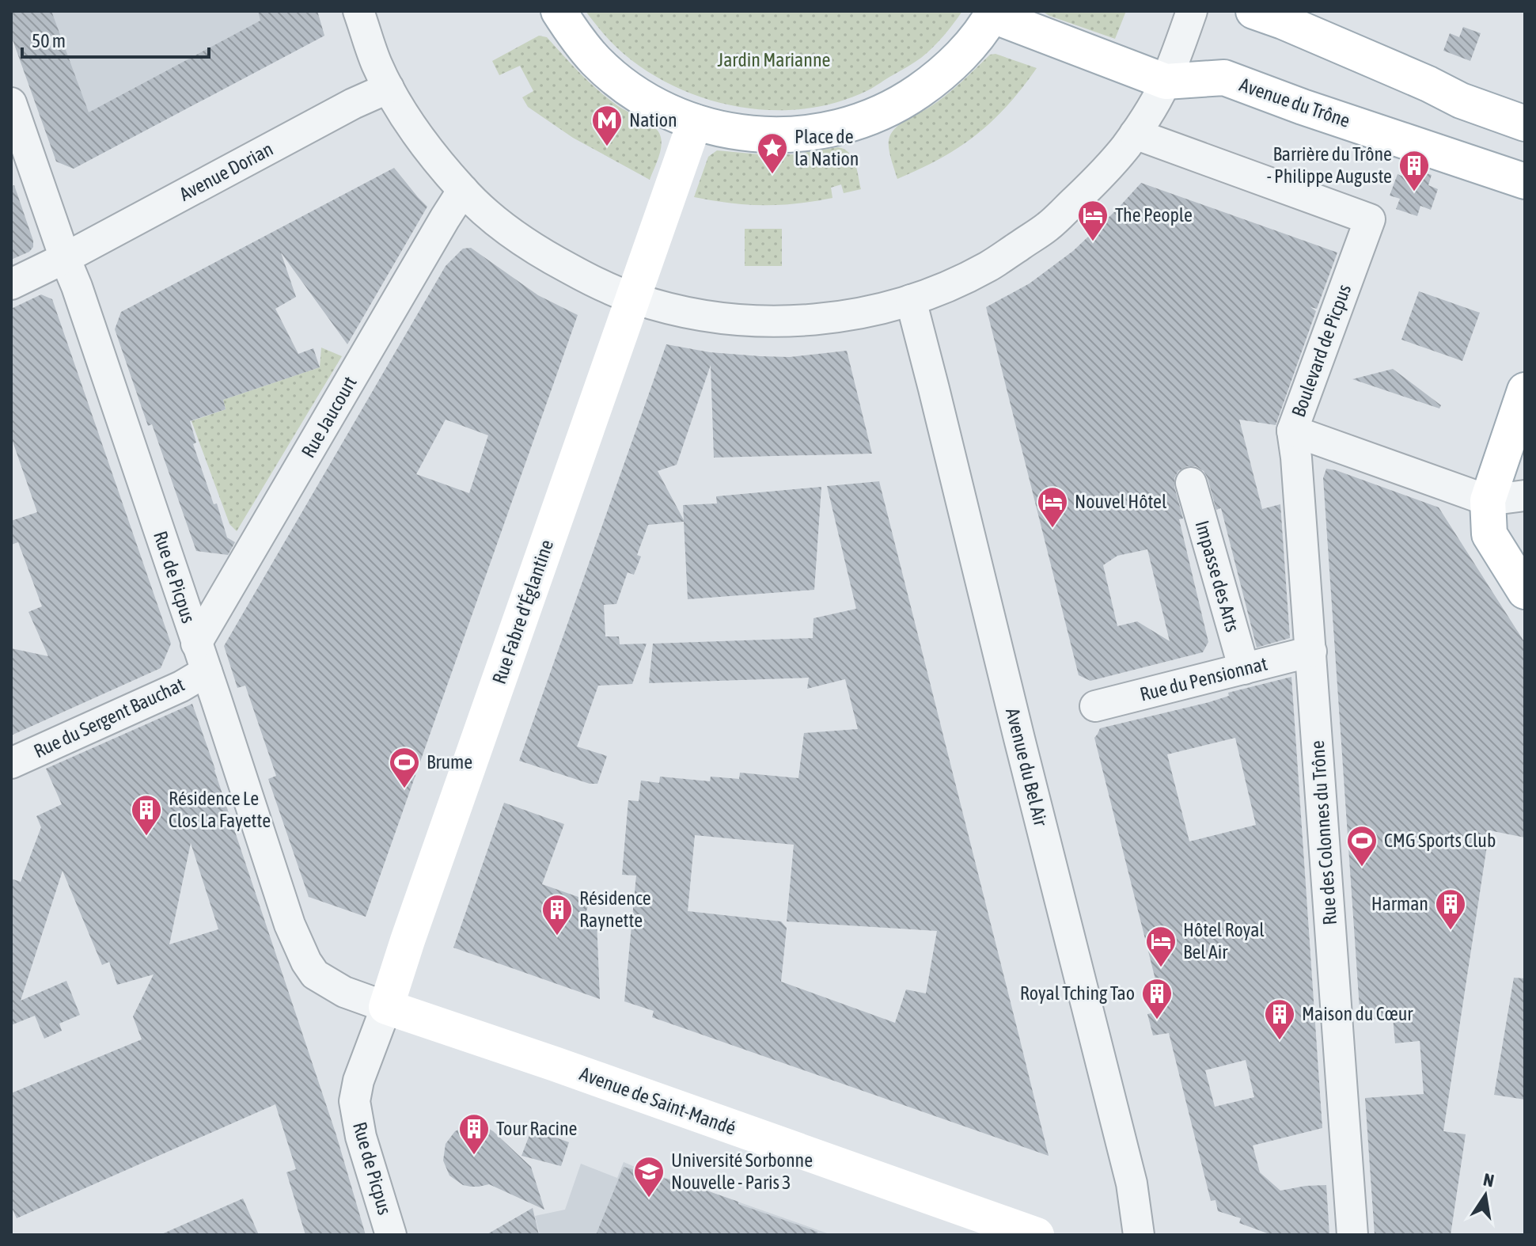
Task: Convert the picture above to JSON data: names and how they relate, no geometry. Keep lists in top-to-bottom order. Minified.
{"streets":{"street":["Avenue du Trône","Avenue Dorian","Boulevard de Picpus","Rue Jaucourt","Impasse des Arts","Rue de Picpus","Rue Fabre d'Églantine","Rue du Pensionnat","Rue du Sergent Bauchat","Avenue du Bel Air","Rue des Colonnes du Trône","Avenue de Saint-Mandé"]},"crossings":[["Avenue Dorian","Rue de Picpus"],["Boulevard de Picpus","Rue des Colonnes du Trône"],["Rue Jaucourt","Rue de Picpus"],["Rue Jaucourt","Rue du Sergent Bauchat"],["Impasse des Arts","Rue du Pensionnat"],["Rue de Picpus","Rue Fabre d'Églantine"],["Rue de Picpus","Rue du Sergent Bauchat"],["Rue de Picpus","Avenue de Saint-Mandé"],["Rue Fabre d'Églantine","Avenue de Saint-Mandé"],["Rue du Pensionnat","Rue des Colonnes du Trône"]],"parks":["Jardin Marianne"],"places":{"metro station":["Nation"],"place":["Place de la Nation"],"building":["Barrière du Trône - Philippe Auguste","Résidence Le Clos La Fayette","Harman","Résidence Raynette","Royal Tching Tao","Maison du Cœur","Tour Racine"],"hotel":["The People","Nouvel Hôtel","Hôtel Royal Bel Air"],"sports":["Brume","CMG Sports Club"],"school or university":["Université Sorbonne Nouvelle - Paris 3"]},"scale_bar":"50 m","north":"top"}
